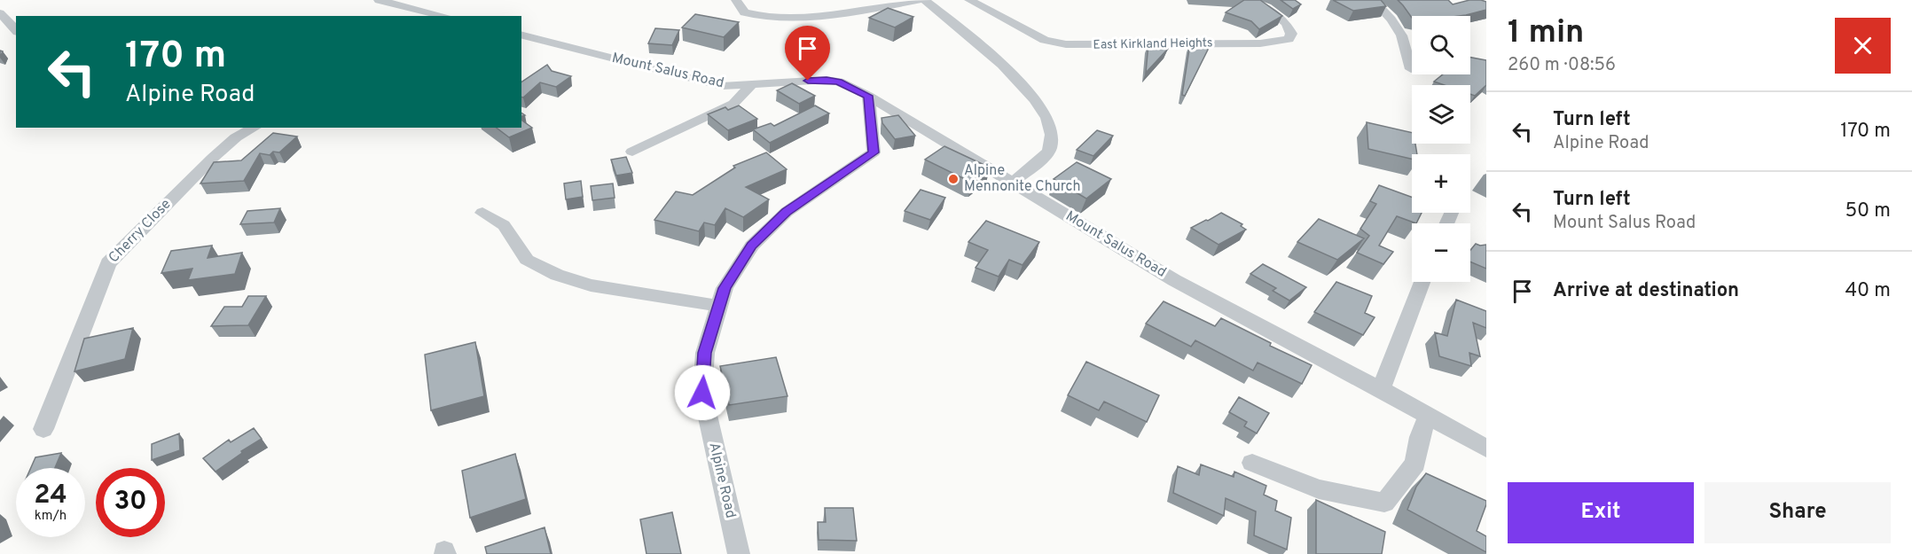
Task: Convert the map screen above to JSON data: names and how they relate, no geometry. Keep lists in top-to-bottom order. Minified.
{"streets":{"street":["East Kirkland Heights","Mount Salus Road","Cherry Close","Alpine Road"]},"crossings":[["Mount Salus Road","Alpine Road"]],"places":["Alpine Mennonite Church"],"page":{"heading":["1 min","260 m · 08:56"],"map_buttons":["+","−"],"turn":["170 m","Alpine Road"],"list":[{"name":"Turn left","note":"Alpine Road","value":"170 m"},{"name":"Turn left","note":"Mount Salus Road","value":"50 m"},{"name":"Arrive at destination","value":"40 m"}],"speed":"24 km/h","limit":"30","buttons":["Exit","Share"]}}
